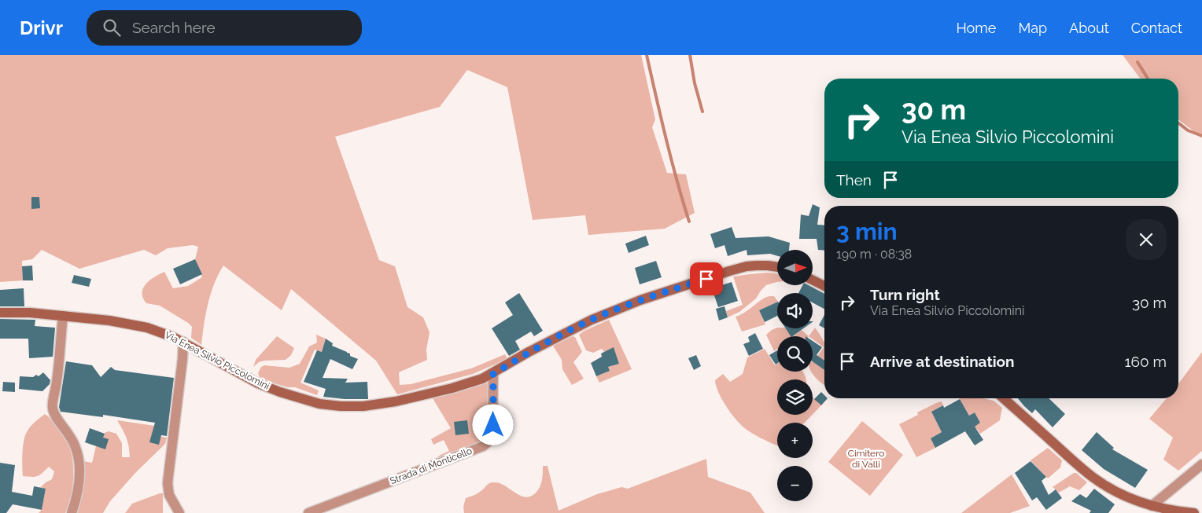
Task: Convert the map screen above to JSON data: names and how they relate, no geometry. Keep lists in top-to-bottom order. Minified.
{"streets":{"main road":["Via Enea Silvio Piccolomini"],"street":["Strada di Monticello"]},"crossings":[["Via Enea Silvio Piccolomini","Strada di Monticello"]],"parks":["Cimitero di Valli"],"north":"right","page":{"header":"Drivr","search":"Search here","nav":["Home","Map","About","Contact"],"turn":["30 m","Via Enea Silvio Piccolomini"],"then":"Then","heading":["3 min","190 m · 08:38"],"map_buttons":["+","−"],"list":[{"name":"Turn right","note":"Via Enea Silvio Piccolomini","value":"30 m"},{"name":"Arrive at destination","value":"160 m"}]}}
